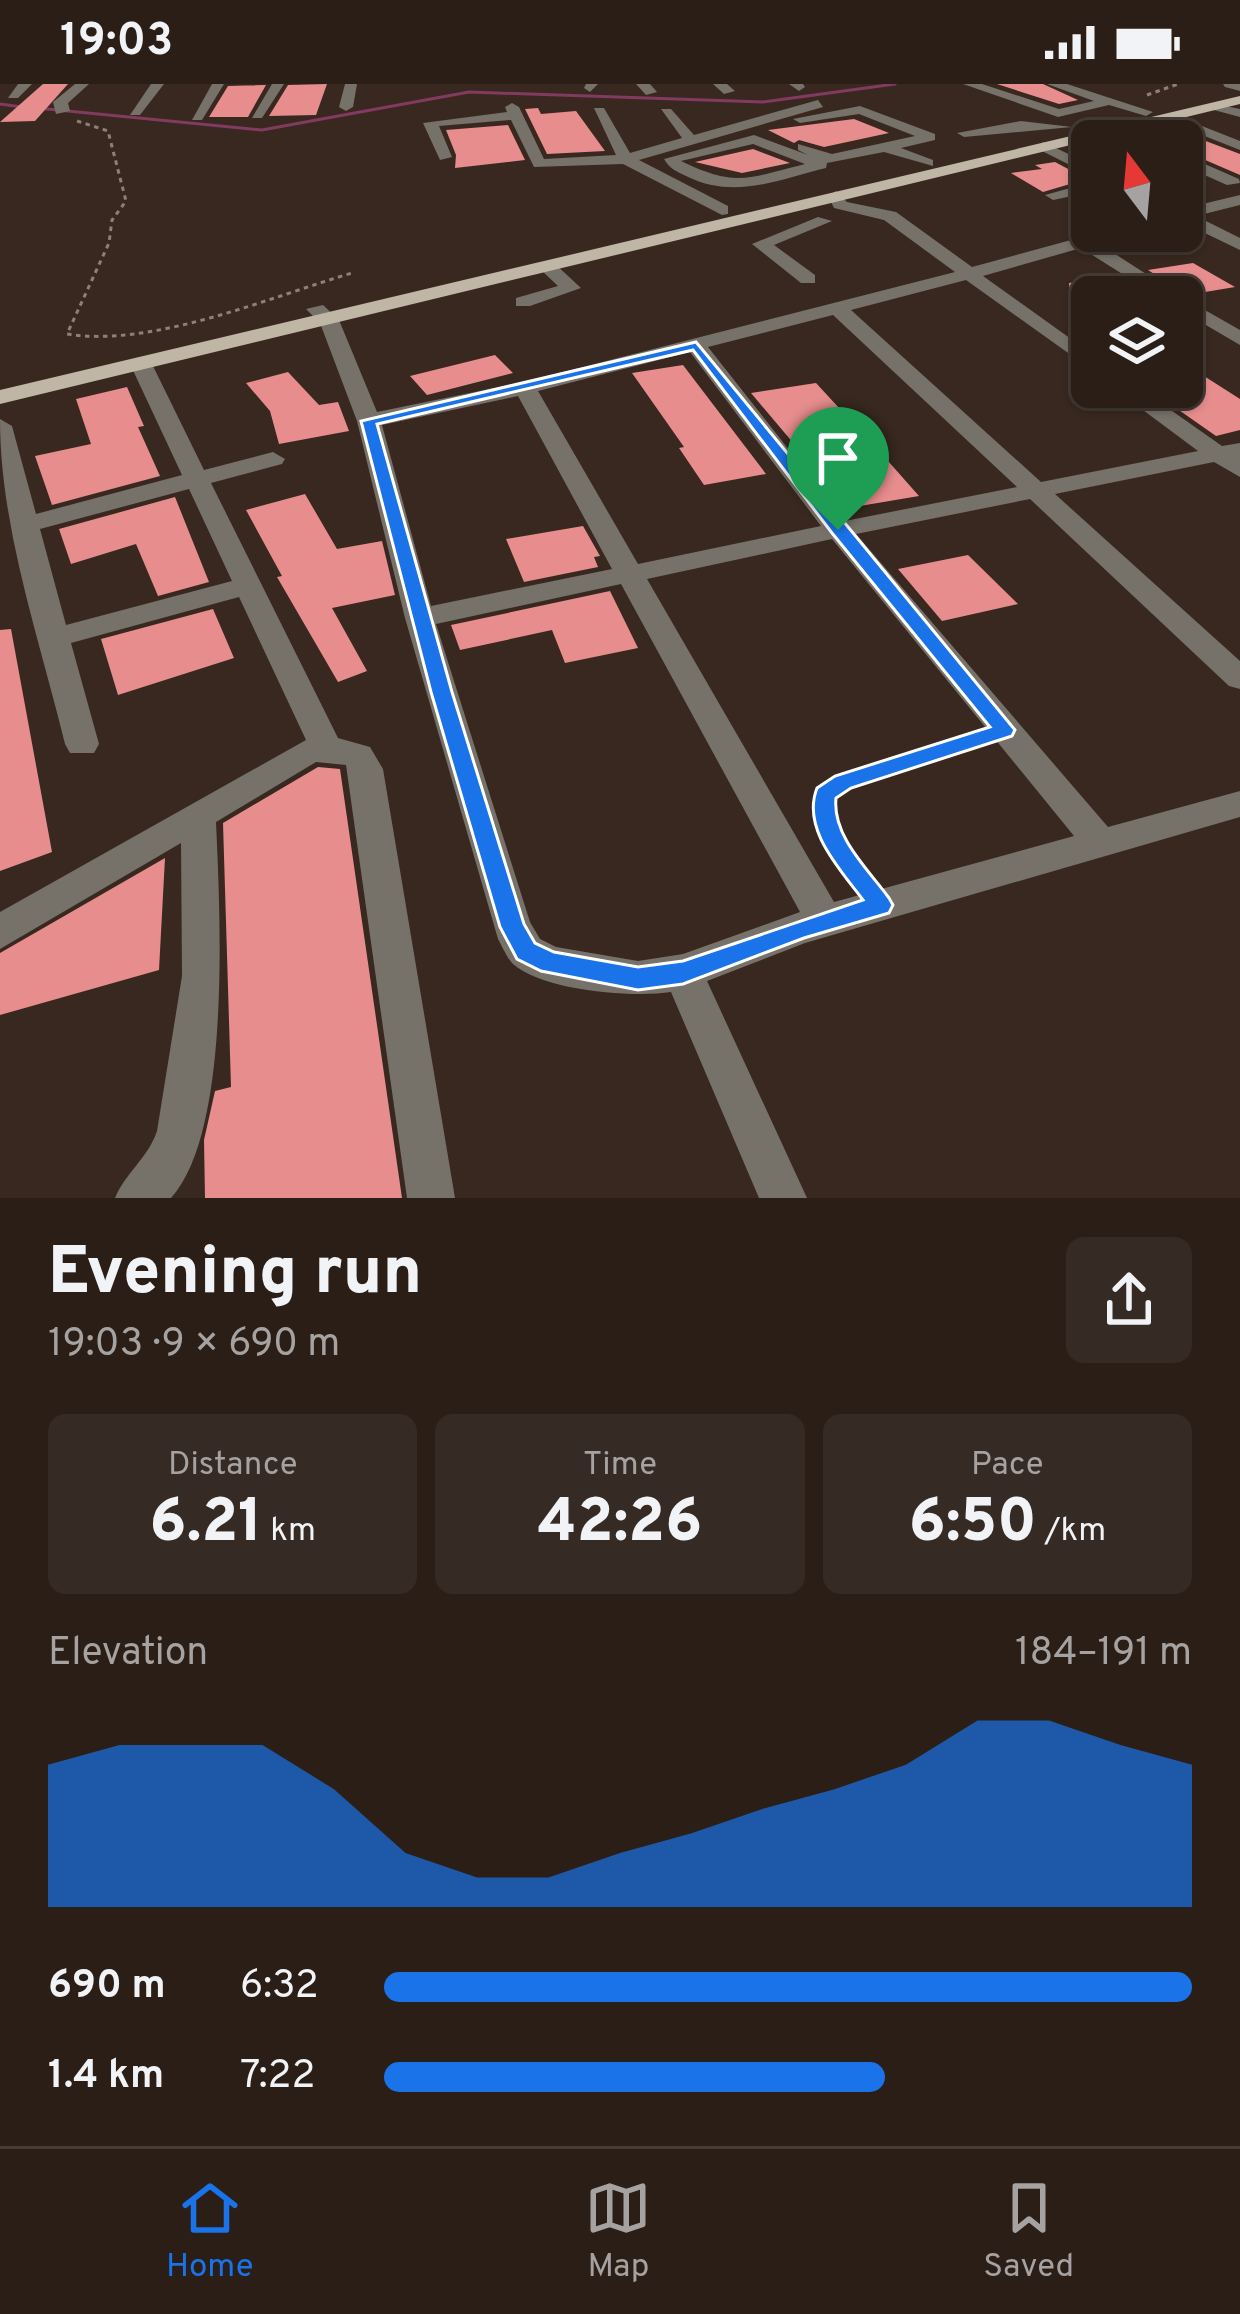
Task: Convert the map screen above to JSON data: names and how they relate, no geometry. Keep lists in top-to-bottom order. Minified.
{"north":"top","page":{"status":"19:03","heading":["Evening run","19:03 · 9 × 690 m"],"stats":[["Distance","6.21 km"],["Time","42:26"],["Pace","6:50 /km"]],"chart":["Elevation","184–191 m"],"list":[{"name":"690 m","note":"6:32"},{"name":"1.4 km","note":"7:22"}],"tabs":["Home","Map","Saved"]}}
